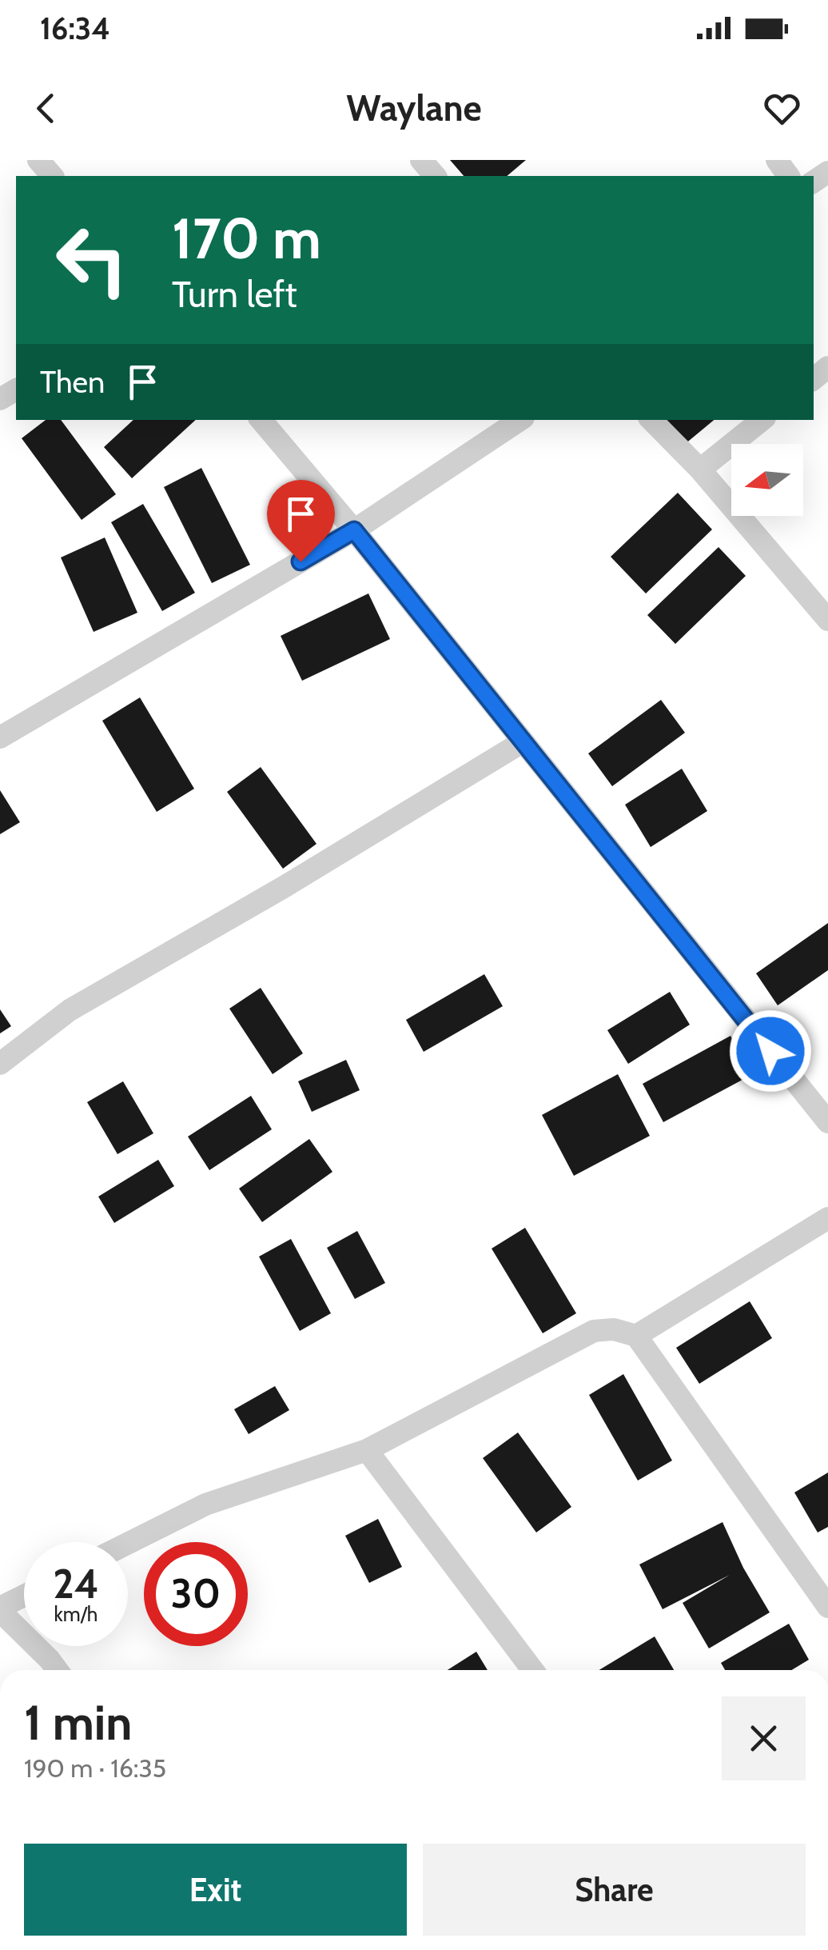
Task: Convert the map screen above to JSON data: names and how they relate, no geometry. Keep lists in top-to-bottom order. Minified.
{"north":"left","page":{"status":"16:34","header":"Waylane","turn":["170 m","Turn left"],"then":"Then","speed":"24 km/h","limit":"30","heading":["1 min","190 m · 16:35"],"buttons":["Exit","Share"]}}
